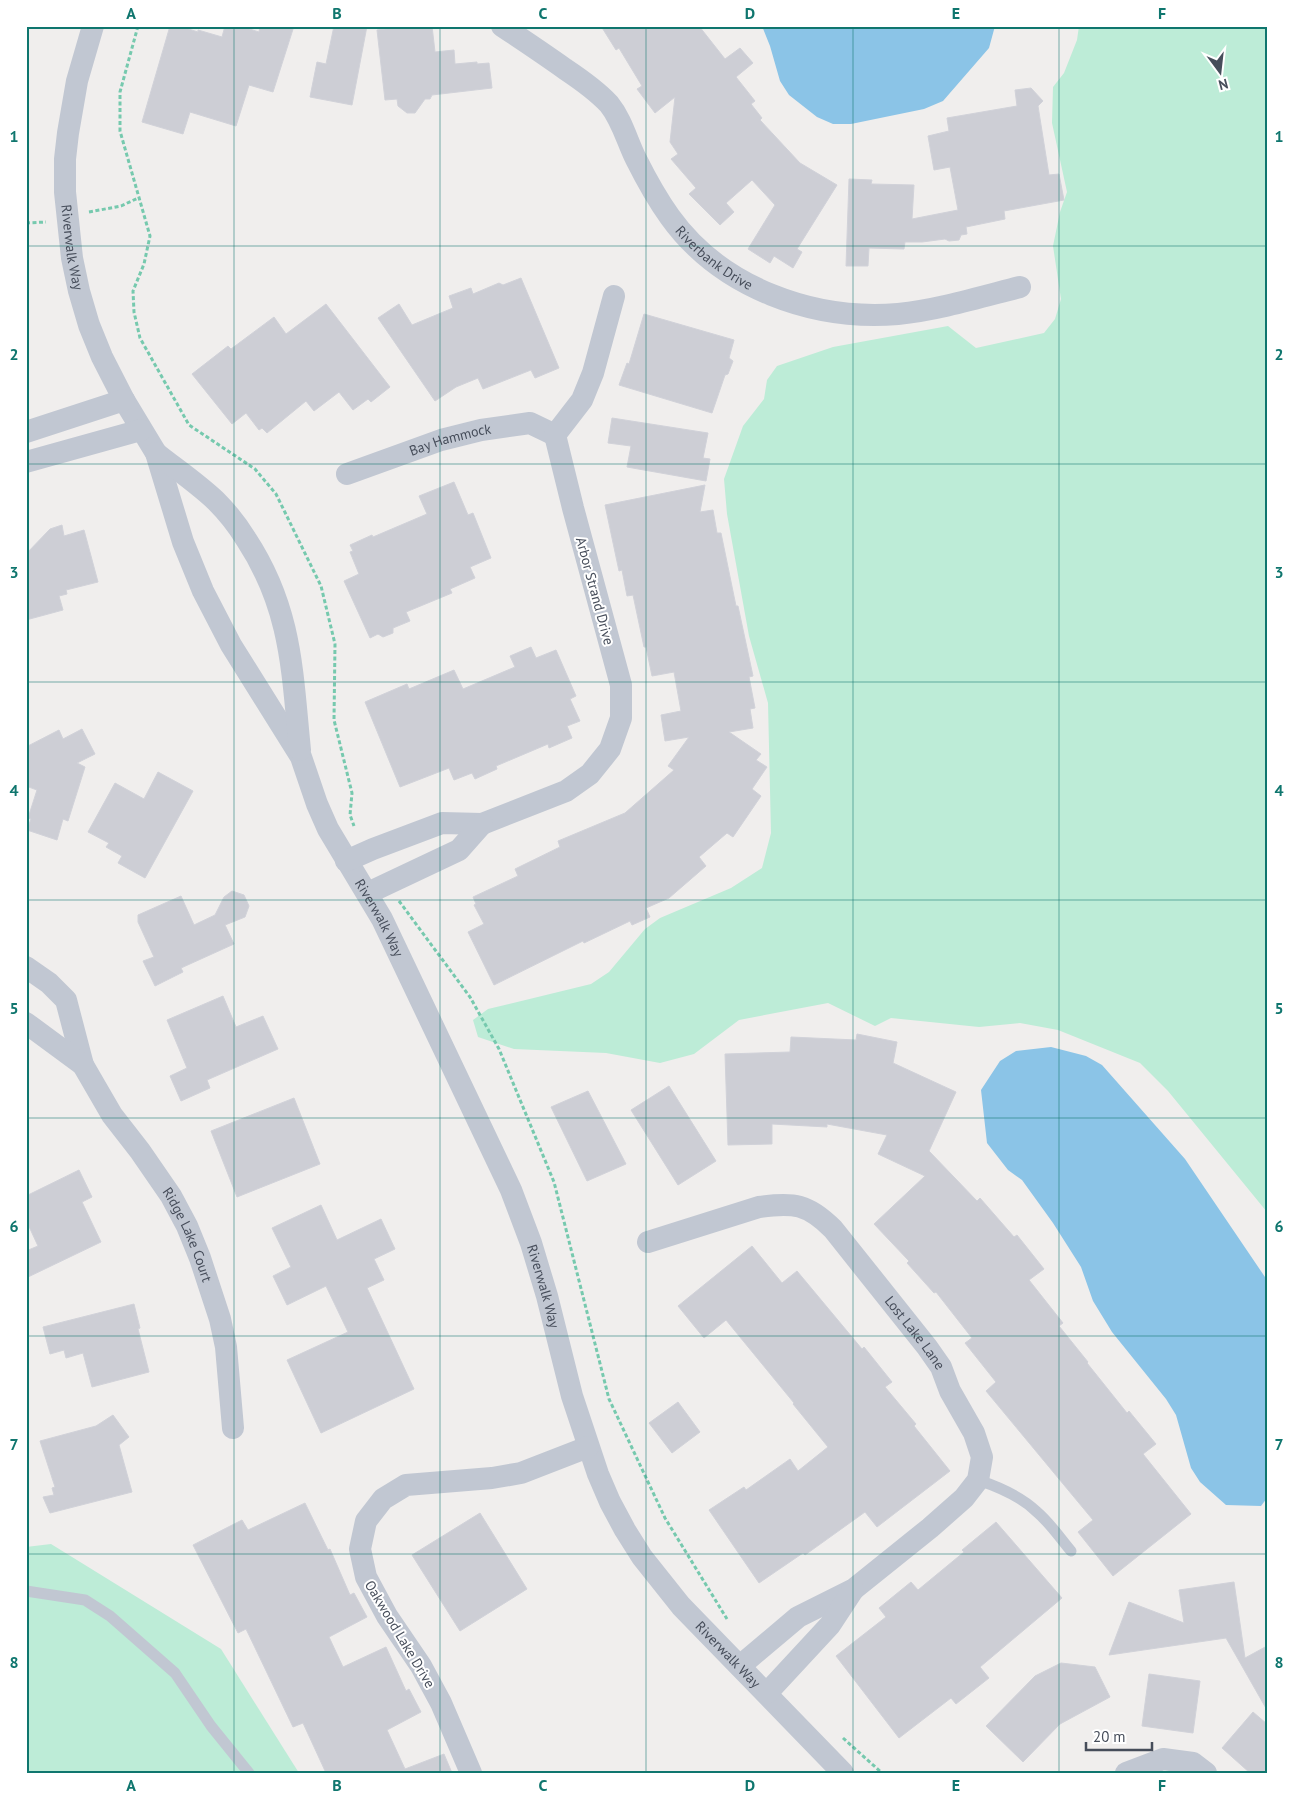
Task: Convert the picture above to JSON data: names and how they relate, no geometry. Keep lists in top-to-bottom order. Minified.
{"streets":{"street":["Riverwalk Way","Riverbank Drive","Bay Hammock","Arbor Strand Drive","Ridge Lake Court","Lost Lake Lane","Oakwood Lake Drive"]},"crossings":[["Riverwalk Way","Arbor Strand Drive"],["Riverwalk Way","Oakwood Lake Drive"],["Bay Hammock","Arbor Strand Drive"]],"scale_bar":"20 m","north":"bottom","grid":{"columns":["A","B","C","D","E","F"],"rows":["1","2","3","4","5","6","7","8"]}}
